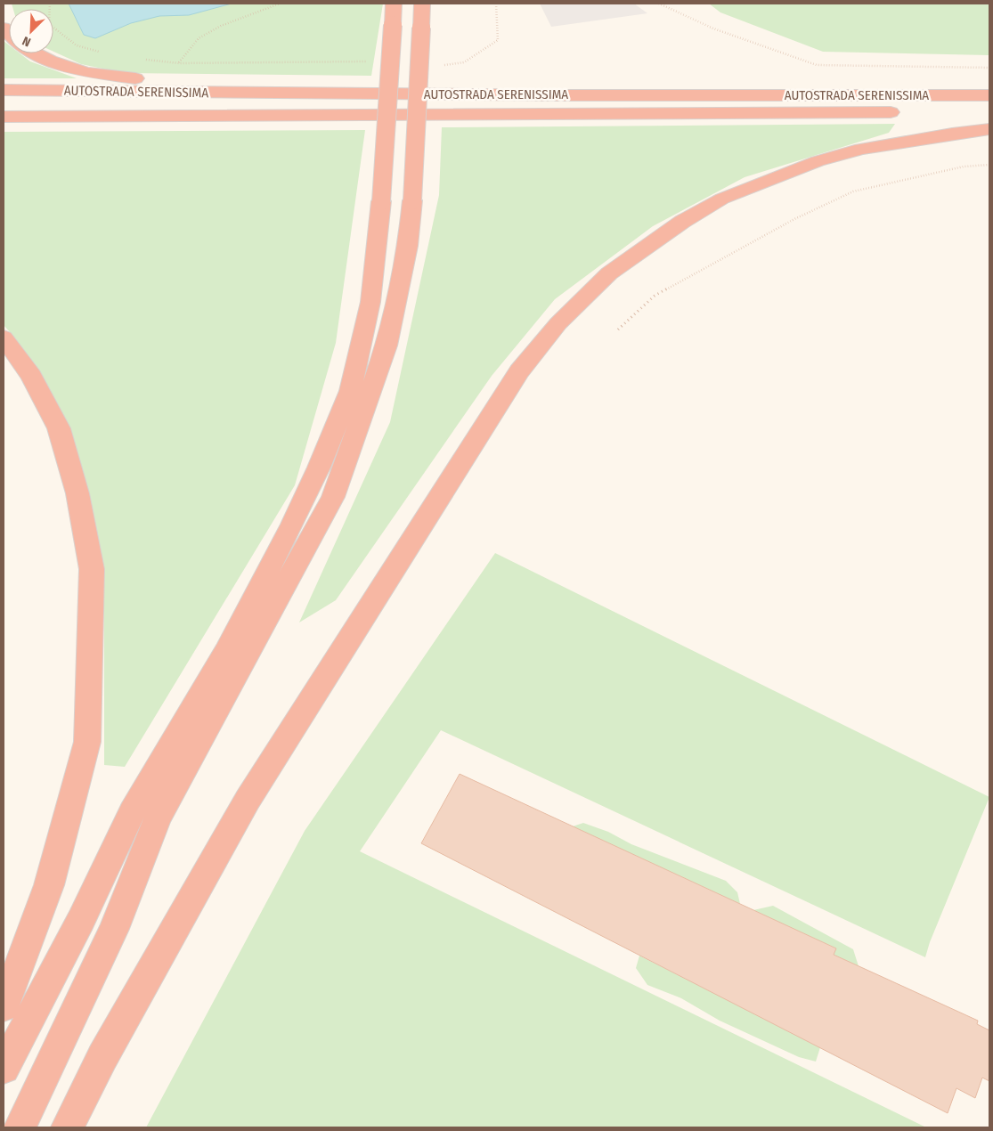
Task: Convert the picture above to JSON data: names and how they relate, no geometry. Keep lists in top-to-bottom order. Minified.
{"streets":{"highway":["AUTOSTRADA SERENISSIMA"]},"north":"bottom left"}
